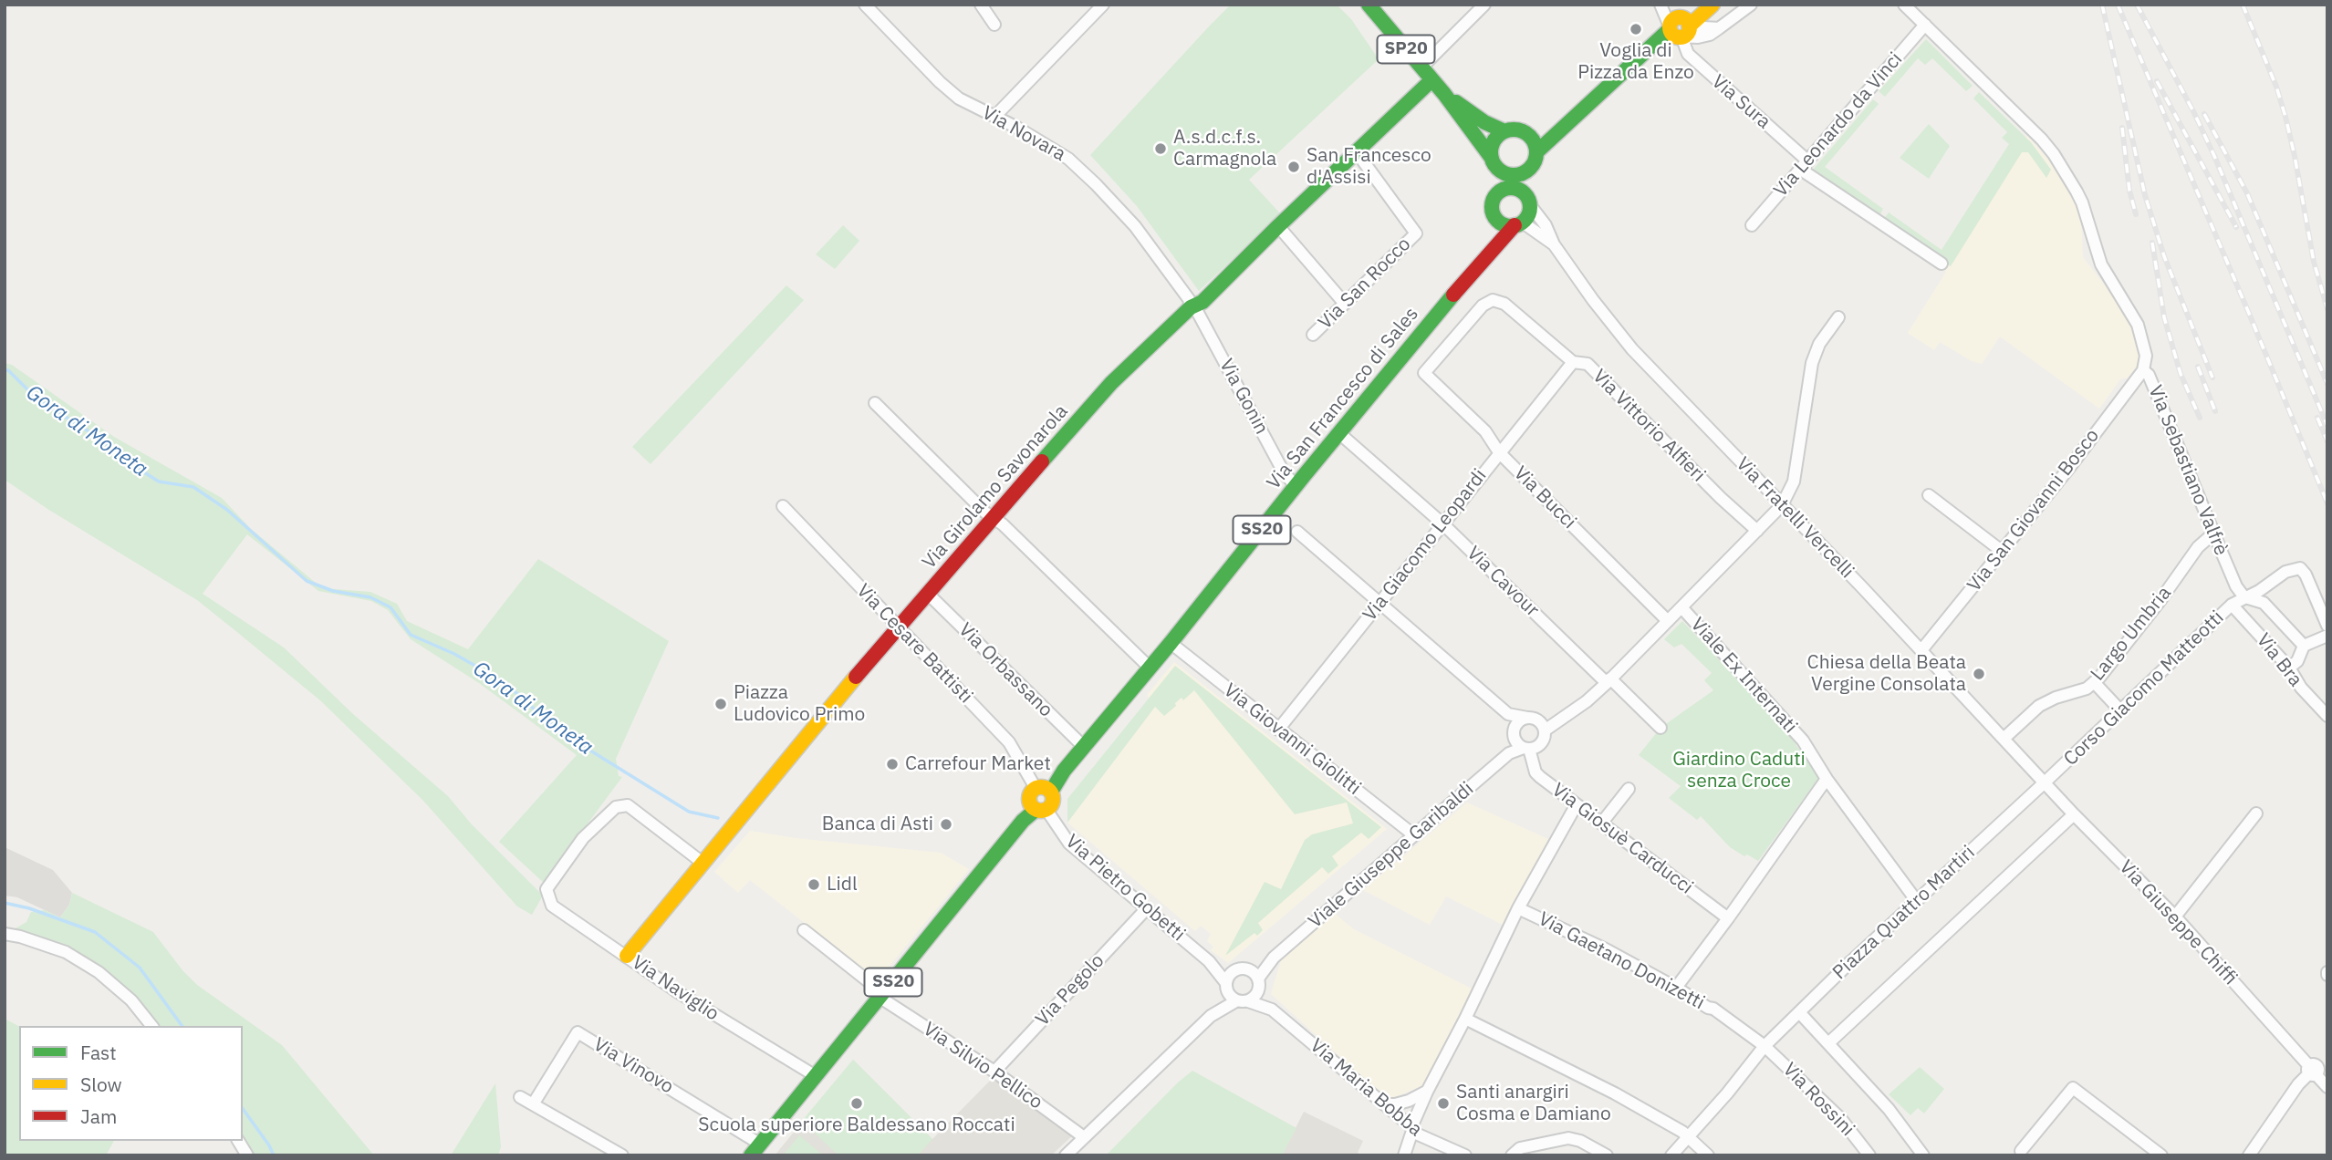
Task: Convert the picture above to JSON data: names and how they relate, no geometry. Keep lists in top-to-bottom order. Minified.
{"streets":{"main road":["SP20","Via San Francesco di Sales","Via Girolamo Savonarola","SS20"],"street":["Via Sura","Via Leonardo da Vinci","Via Novara","Via San Rocco","Via Gonin","Via Vittorio Alfieri","Via Sebastiano Valfrè","Via Bucci","Via San Giovanni Bosco","Via Fratelli Vercelli","Via Giacomo Leopardi","Via Cavour","Largo Umbria","Via Cesare Battisti","Via Bra","Via Orbassano","Viale Ex Internati","Corso Giacomo Matteotti","Via Giovanni Giolitti","Via Giosuè Carducci","Viale Giuseppe Garibaldi","Via Pietro Gobetti","Piazza Quattro Martiri","Via Giuseppe Chiffi","Via Gaetano Donizetti","Via Naviglio","Via Pegolo","Via Vinovo","Via Silvio Pellico","Via Maria Bobba","Via Rossini"]},"crossings":[["SP20","Via Girolamo Savonarola"],["Via Sura","Via Leonardo da Vinci"],["Via Leonardo da Vinci","Via Sebastiano Valfrè"],["Via Novara","Via Gonin"],["Via Novara","Via Girolamo Savonarola"],["Via San Rocco","Via Girolamo Savonarola"],["Via Gonin","Via San Francesco di Sales"],["Via Gonin","Via Girolamo Savonarola"],["Via San Francesco di Sales","Via Fratelli Vercelli"],["Via San Francesco di Sales","SS20"],["Via San Francesco di Sales","Via Cavour"],["Via San Francesco di Sales","Via Cesare Battisti"],["Via San Francesco di Sales","Via Orbassano"],["Via San Francesco di Sales","Via Giovanni Giolitti"],["Via San Francesco di Sales","Via Pietro Gobetti"],["Via Vittorio Alfieri","Via Bucci"],["Via Vittorio Alfieri","Via Giacomo Leopardi"],["Via Sebastiano Valfrè","Via San Giovanni Bosco"],["Via Sebastiano Valfrè","Largo Umbria"],["Via Sebastiano Valfrè","Corso Giacomo Matteotti"],["Via Girolamo Savonarola","Via Cesare Battisti"],["Via Girolamo Savonarola","Via Orbassano"],["Via Girolamo Savonarola","Via Naviglio"],["Via Bucci","Via Giacomo Leopardi"],["Via San Giovanni Bosco","Via Fratelli Vercelli"],["Via Fratelli Vercelli","Largo Umbria"],["Via Fratelli Vercelli","Corso Giacomo Matteotti"],["Via Fratelli Vercelli","Piazza Quattro Martiri"],["Via Fratelli Vercelli","Via Giuseppe Chiffi"],["SS20","Via Cesare Battisti"],["SS20","Via Pietro Gobetti"],["SS20","Via Naviglio"],["SS20","Via Vinovo"],["SS20","Via Silvio Pellico"],["Via Giacomo Leopardi","Via Cavour"],["Via Giacomo Leopardi","Via Giovanni Giolitti"],["Via Cesare Battisti","Via Pietro Gobetti"],["Via Bra","Corso Giacomo Matteotti"],["Viale Ex Internati","Piazza Quattro Martiri"],["Corso Giacomo Matteotti","Piazza Quattro Martiri"],["Corso Giacomo Matteotti","Via Giuseppe Chiffi"],["Via Giovanni Giolitti","Viale Giuseppe Garibaldi"],["Via Giosuè Carducci","Viale Giuseppe Garibaldi"],["Viale Giuseppe Garibaldi","Via Pietro Gobetti"],["Viale Giuseppe Garibaldi","Via Maria Bobba"],["Via Pietro Gobetti","Via Pegolo"],["Via Pietro Gobetti","Via Maria Bobba"],["Piazza Quattro Martiri","Via Giuseppe Chiffi"],["Piazza Quattro Martiri","Via Gaetano Donizetti"],["Piazza Quattro Martiri","Via Rossini"],["Via Gaetano Donizetti","Via Maria Bobba"],["Via Gaetano Donizetti","Via Rossini"],["Via Pegolo","Via Silvio Pellico"]],"water":["Gora di Moneta"],"parks":["Giardino Caduti senza Croce"],"places":["Voglia di Pizza da Enzo","A.s.d.c.f.s. Carmagnola","San Francesco d'Assisi","Chiesa della Beata Vergine Consolata","Piazza Ludovico Primo","Carrefour Market","Banca di Asti","Lidl","Scuola superiore Baldessano Roccati","Santi anargiri Cosma e Damiano"],"legend":["Fast","Slow","Jam"]}
